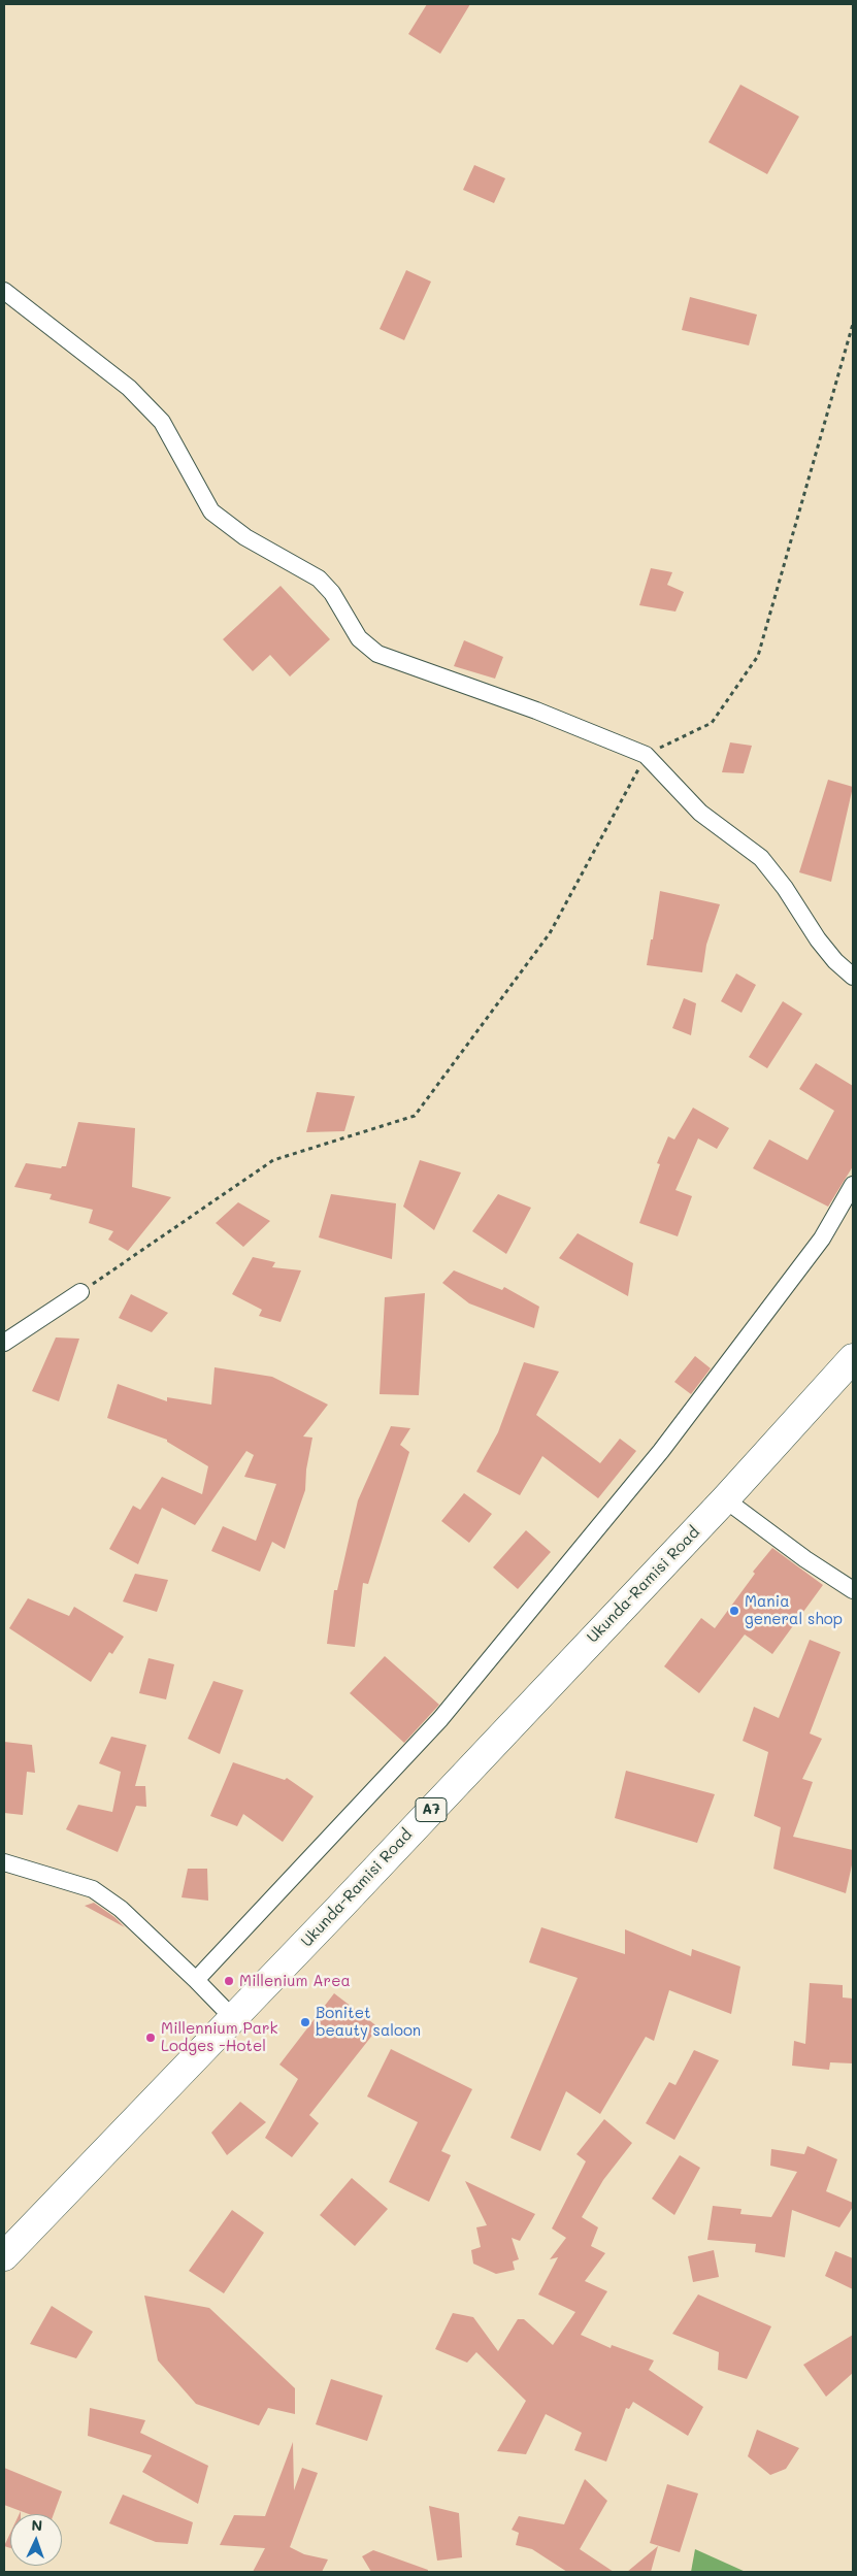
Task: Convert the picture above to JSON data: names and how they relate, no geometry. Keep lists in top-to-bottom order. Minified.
{"streets":{"highway":["Ukunda-Ramisi Road","A7"]},"places":["Mania general shop","Millenium Area","Bonitet beauty saloon","Millennium Park Lodges -Hotel"],"north":"top"}
